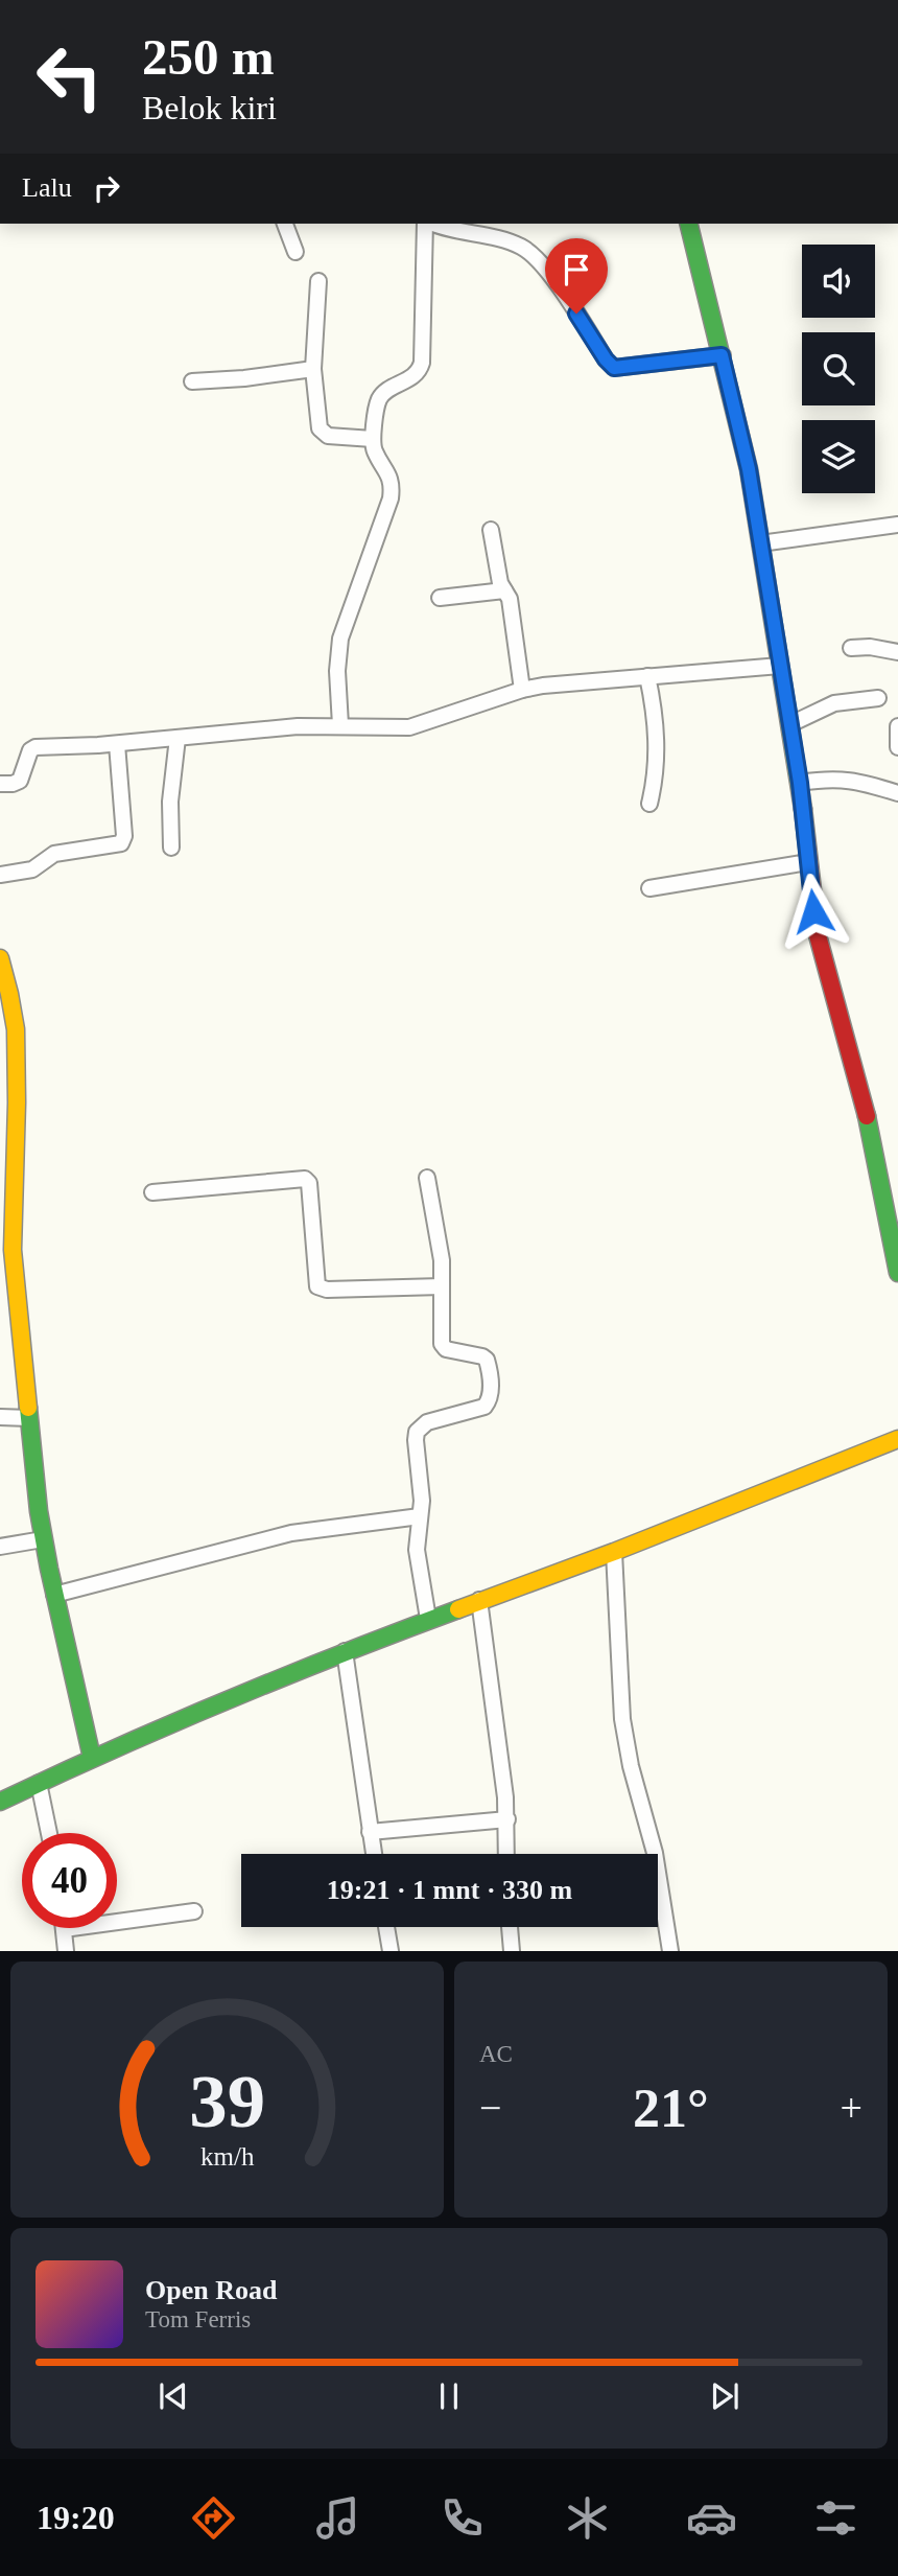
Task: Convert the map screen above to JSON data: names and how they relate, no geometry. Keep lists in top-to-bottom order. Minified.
{"page":{"turn":["250 m","Belok kiri"],"then":"Lalu","limit":"40","trip":"19:21 · 1 mnt · 330 m","tile":"AC","heat":["−","21°","+"],"song":["Open Road","Tom Ferris"],"tabs":"19:20","gauge":["39","km/h"]}}
